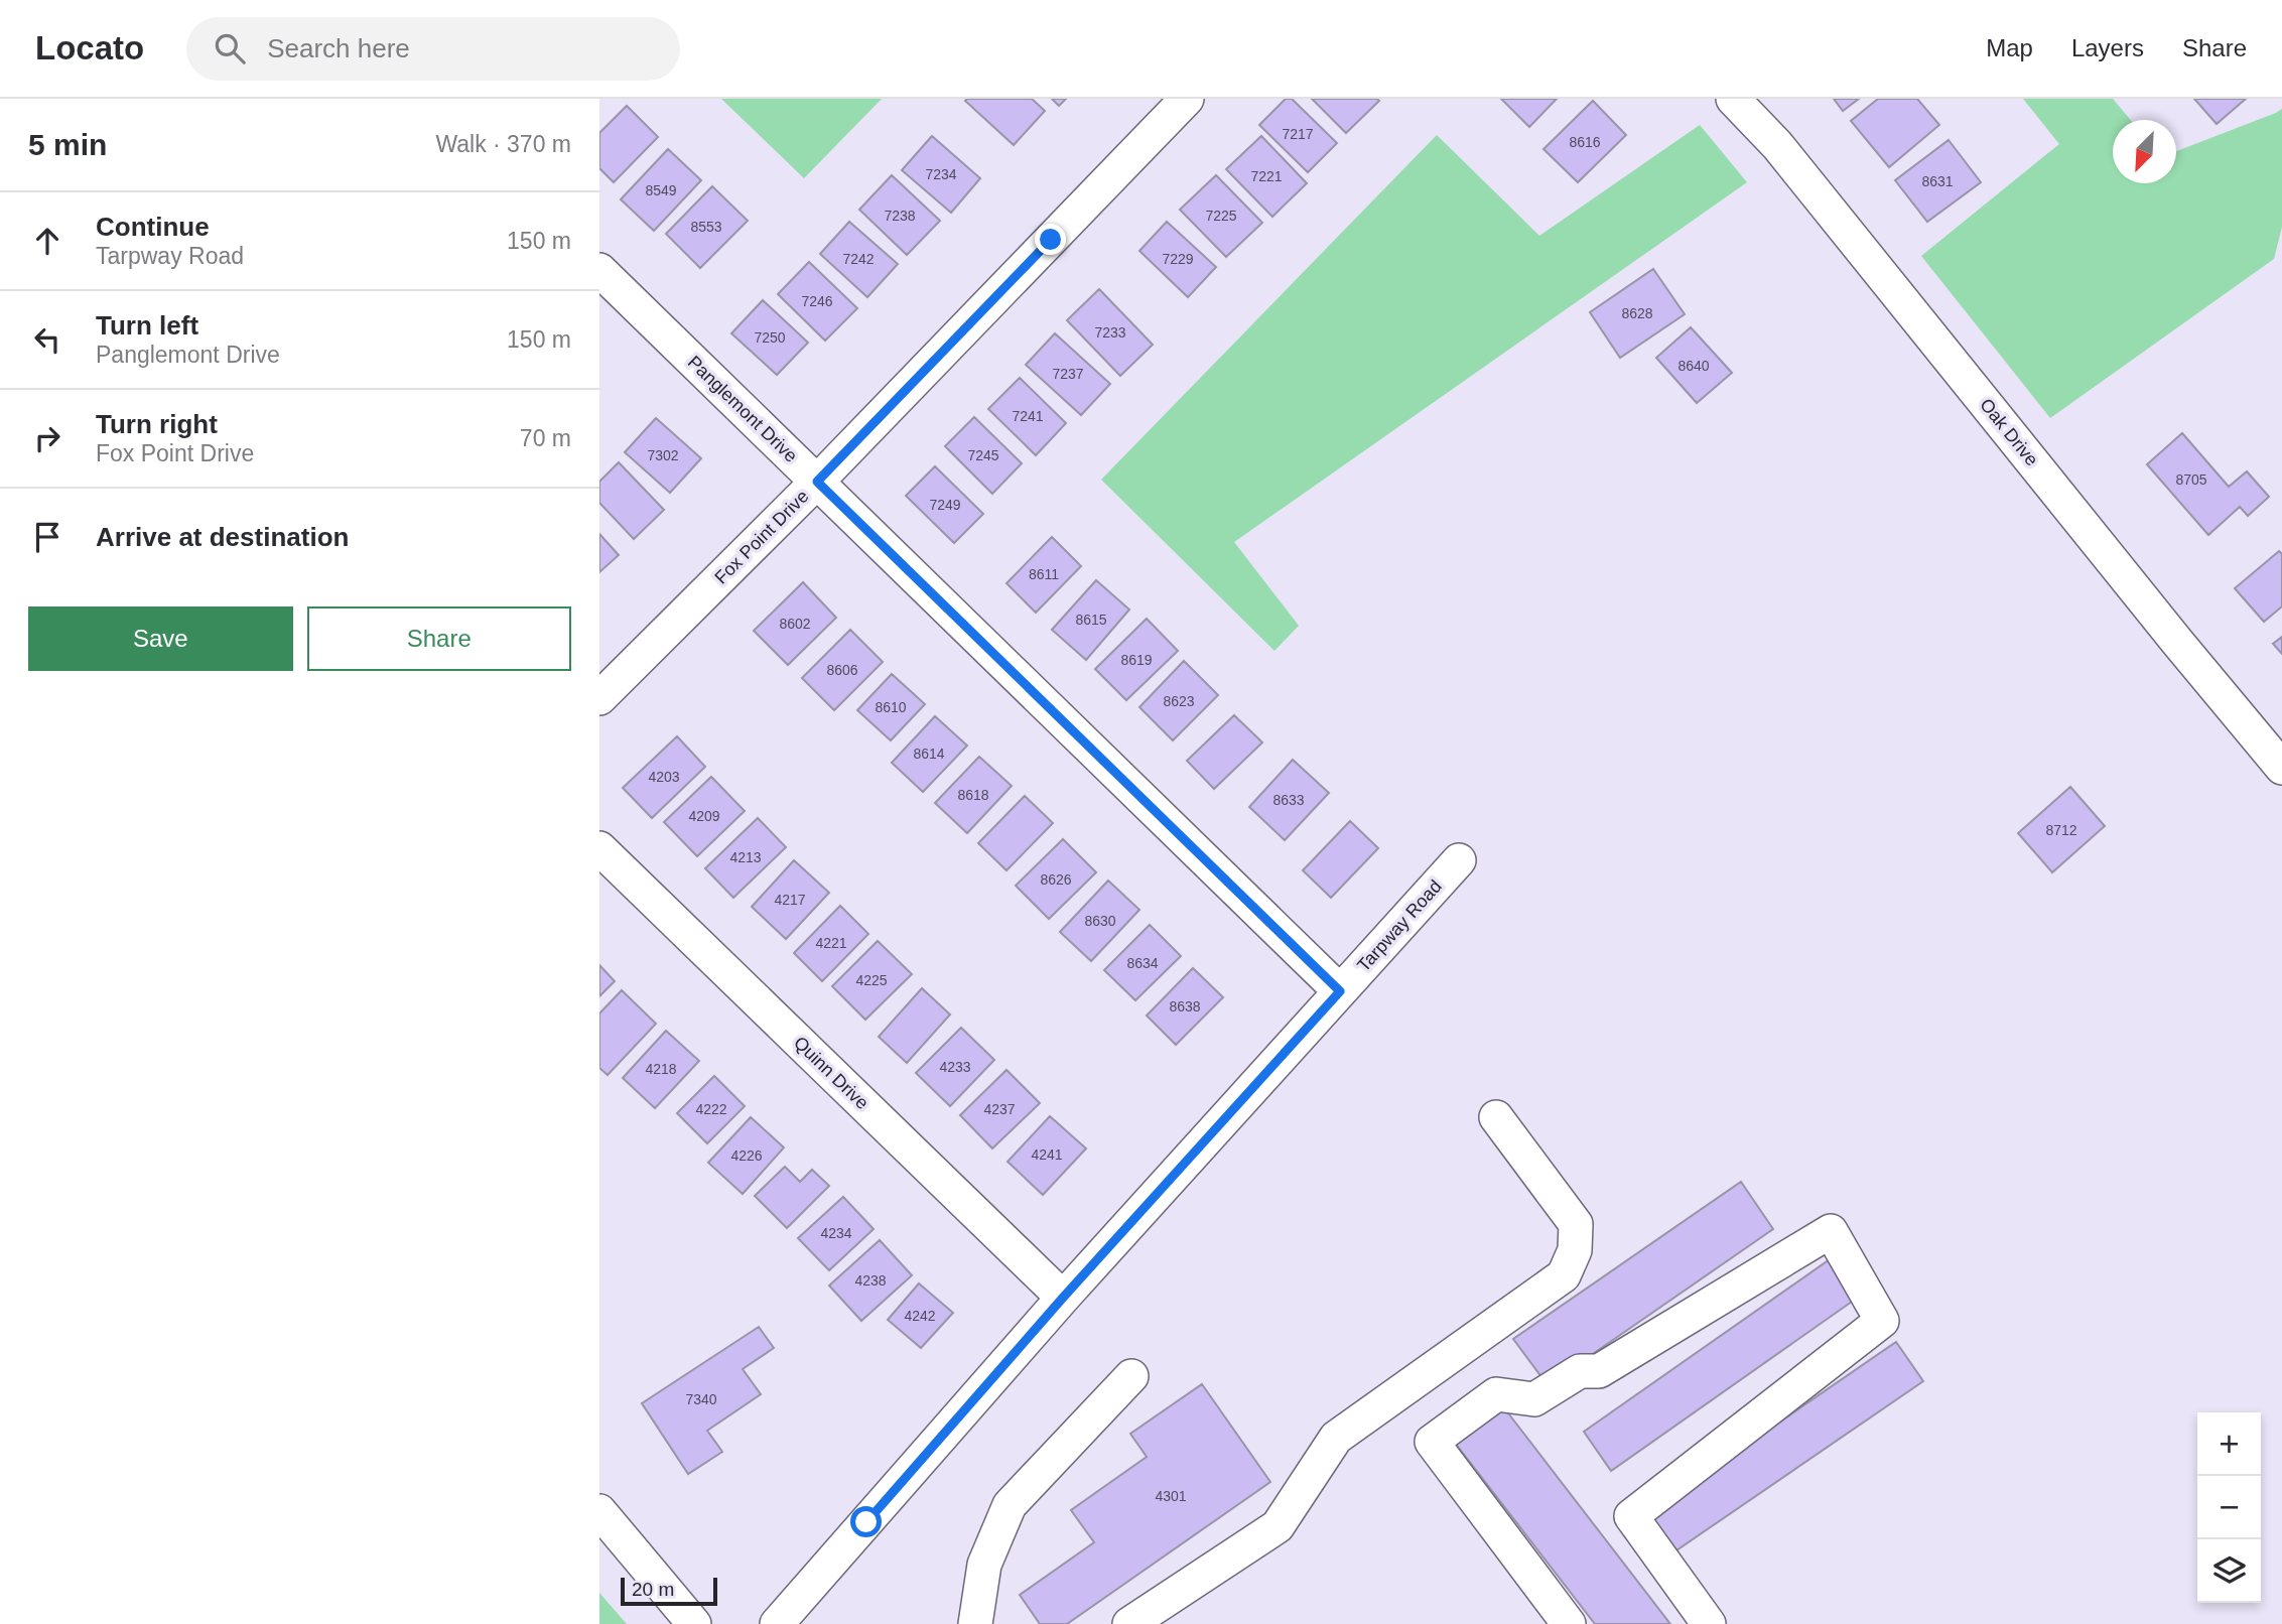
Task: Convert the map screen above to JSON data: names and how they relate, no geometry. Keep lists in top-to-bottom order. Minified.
{"streets":{"street":["Panglemont Drive","Oak Drive","Fox Point Drive","Tarpway Road","Quinn Drive"]},"crossings":[["Panglemont Drive","Fox Point Drive"],["Panglemont Drive","Tarpway Road"],["Tarpway Road","Quinn Drive"]],"house_numbers":["7217","8616","7234","7221","8631","8549","7238","7225","8553","7242","7229","7246","8628","7233","7250","8640","7237","7241","7302","7245","8705","7249","8611","8615","8602","8619","8606","8623","8610","8614","4203","8618","8633","4209","8712","4213","8626","4217","8630","4221","8634","4225","8638","4233","4218","4222","4237","4241","4226","4234","4238","4242","7340","4301"],"scale_bar":"20 m","north":"bottom left","page":{"header":"Locato","search":"Search here","nav":["Map","Layers","Share"],"heading":["5 min","Walk · 370 m"],"list":[["Continue","Tarpway Road","150 m"],["Turn left","Panglemont Drive","150 m"],["Turn right","Fox Point Drive","70 m"],"Arrive at destination"],"buttons":["Save","Share"],"map_buttons":["+","−"],"scale":"20 m"}}
